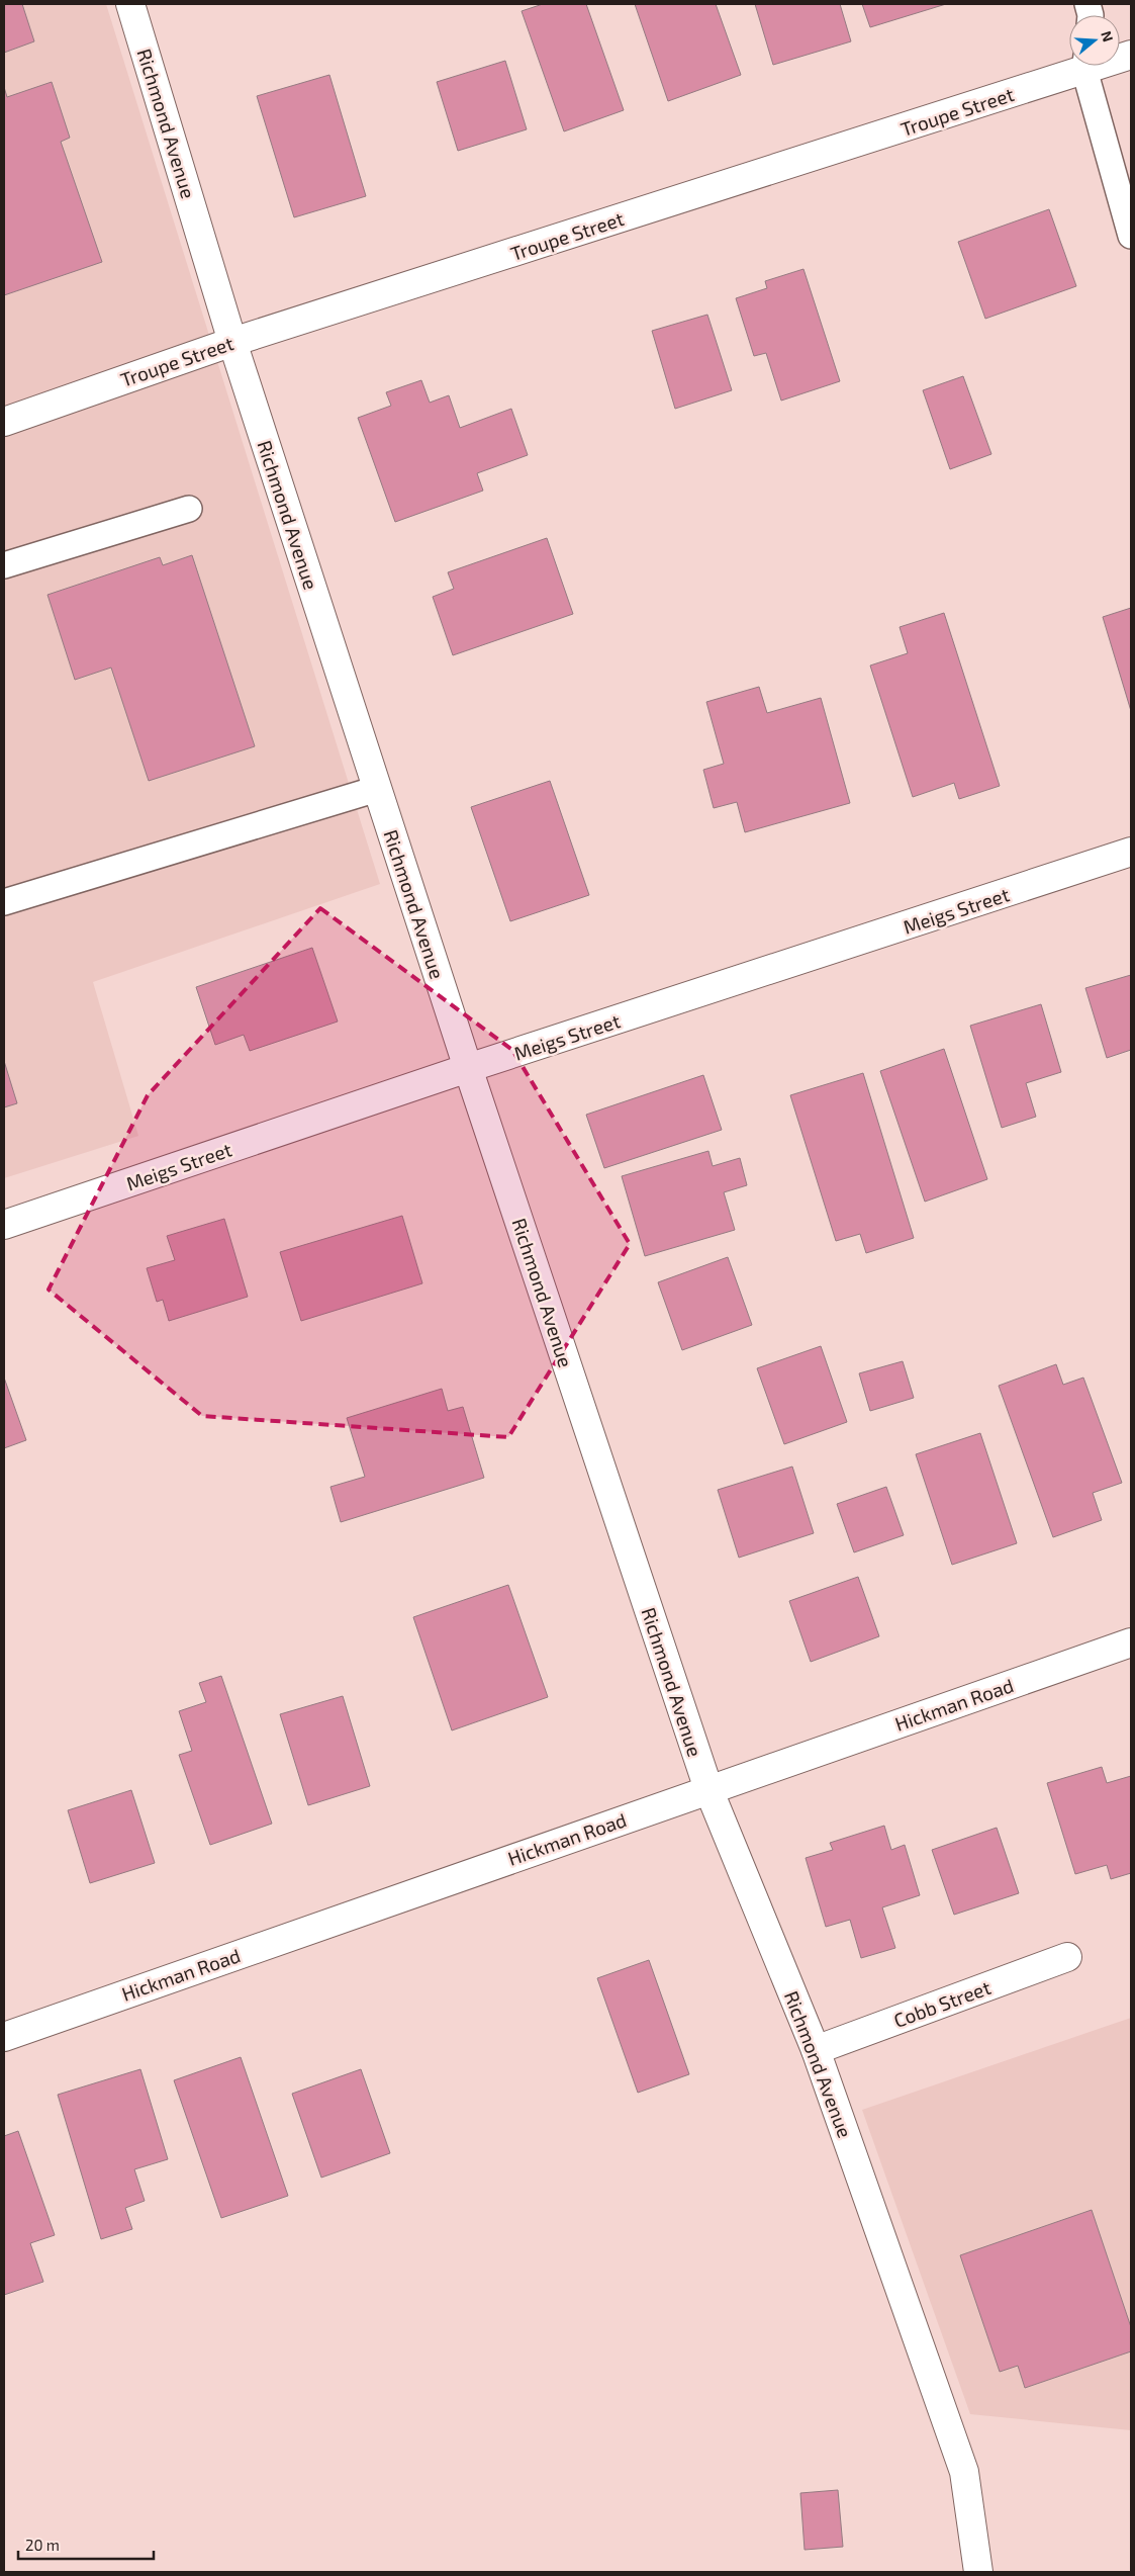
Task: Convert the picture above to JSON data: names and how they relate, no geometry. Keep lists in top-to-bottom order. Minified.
{"streets":{"street":["Troupe Street","Richmond Avenue","Meigs Street","Hickman Road","Cobb Street"]},"crossings":[["Troupe Street","Richmond Avenue"],["Richmond Avenue","Meigs Street"],["Richmond Avenue","Hickman Road"],["Richmond Avenue","Cobb Street"]],"scale_bar":"20 m","north":"right"}
